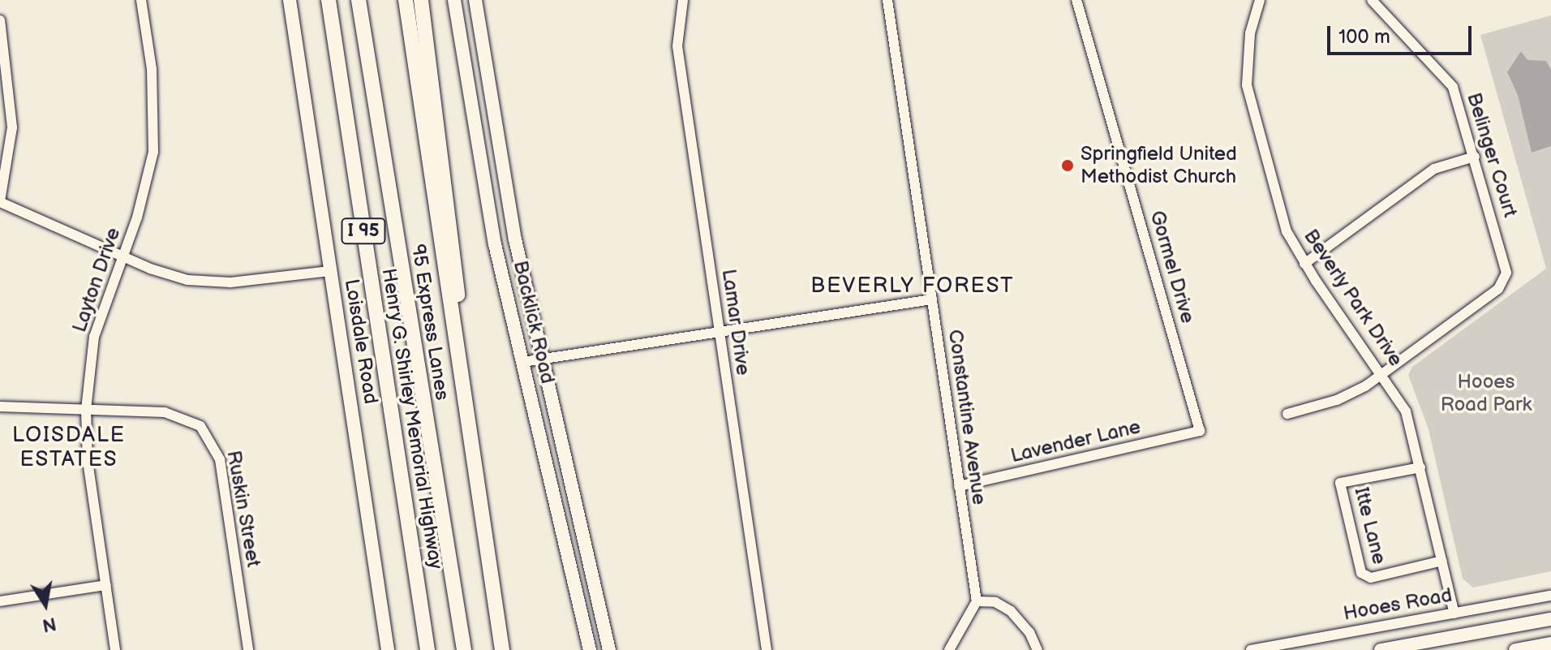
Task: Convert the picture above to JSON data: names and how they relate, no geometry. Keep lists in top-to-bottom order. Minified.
{"streets":{"highway":["I 95","95 Express Lanes","Henry G. Shirley Memorial Highway"],"main road":["Backlick Road","Loisdale Road"],"street":["Belinger Court","Gormel Drive","Layton Drive","Beverly Park Drive","Lamar Drive","Constantine Avenue","Lavender Lane","Ruskin Street","Itte Lane","Hooes Road"]},"crossings":[["Belinger Court","Beverly Park Drive"],["Gormel Drive","Lavender Lane"],["Layton Drive","Ruskin Street"],["Beverly Park Drive","Itte Lane"],["Beverly Park Drive","Hooes Road"],["Constantine Avenue","Lavender Lane"]],"districts":["BEVERLY FOREST","LOISDALE ESTATES"],"parks":["Hooes Road Park"],"places":["Springfield United Methodist Church"],"scale_bar":"100 m","north":"bottom"}
